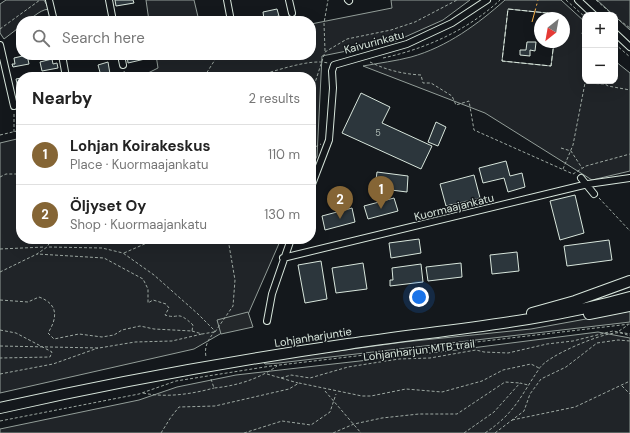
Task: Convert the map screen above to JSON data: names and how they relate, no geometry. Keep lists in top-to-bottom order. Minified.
{"streets":{"highway":["Lohjanharjuntie"],"street":["Kaivurinkatu","Kuormaajankatu"],"path":["Lohjanharjun MTB trail"]},"house_numbers":["5"],"north":"bottom left","page":{"map_buttons":["+","−"],"search":"Search here","heading":["Nearby","2 results"],"list":[{"mark":"1","name":"Lohjan Koirakeskus","note":"Place · Kuormaajankatu","value":"110 m"},{"mark":"2","name":"Öljyset Oy","note":"Shop · Kuormaajankatu","value":"130 m"}],"pins":["1","2"]}}
